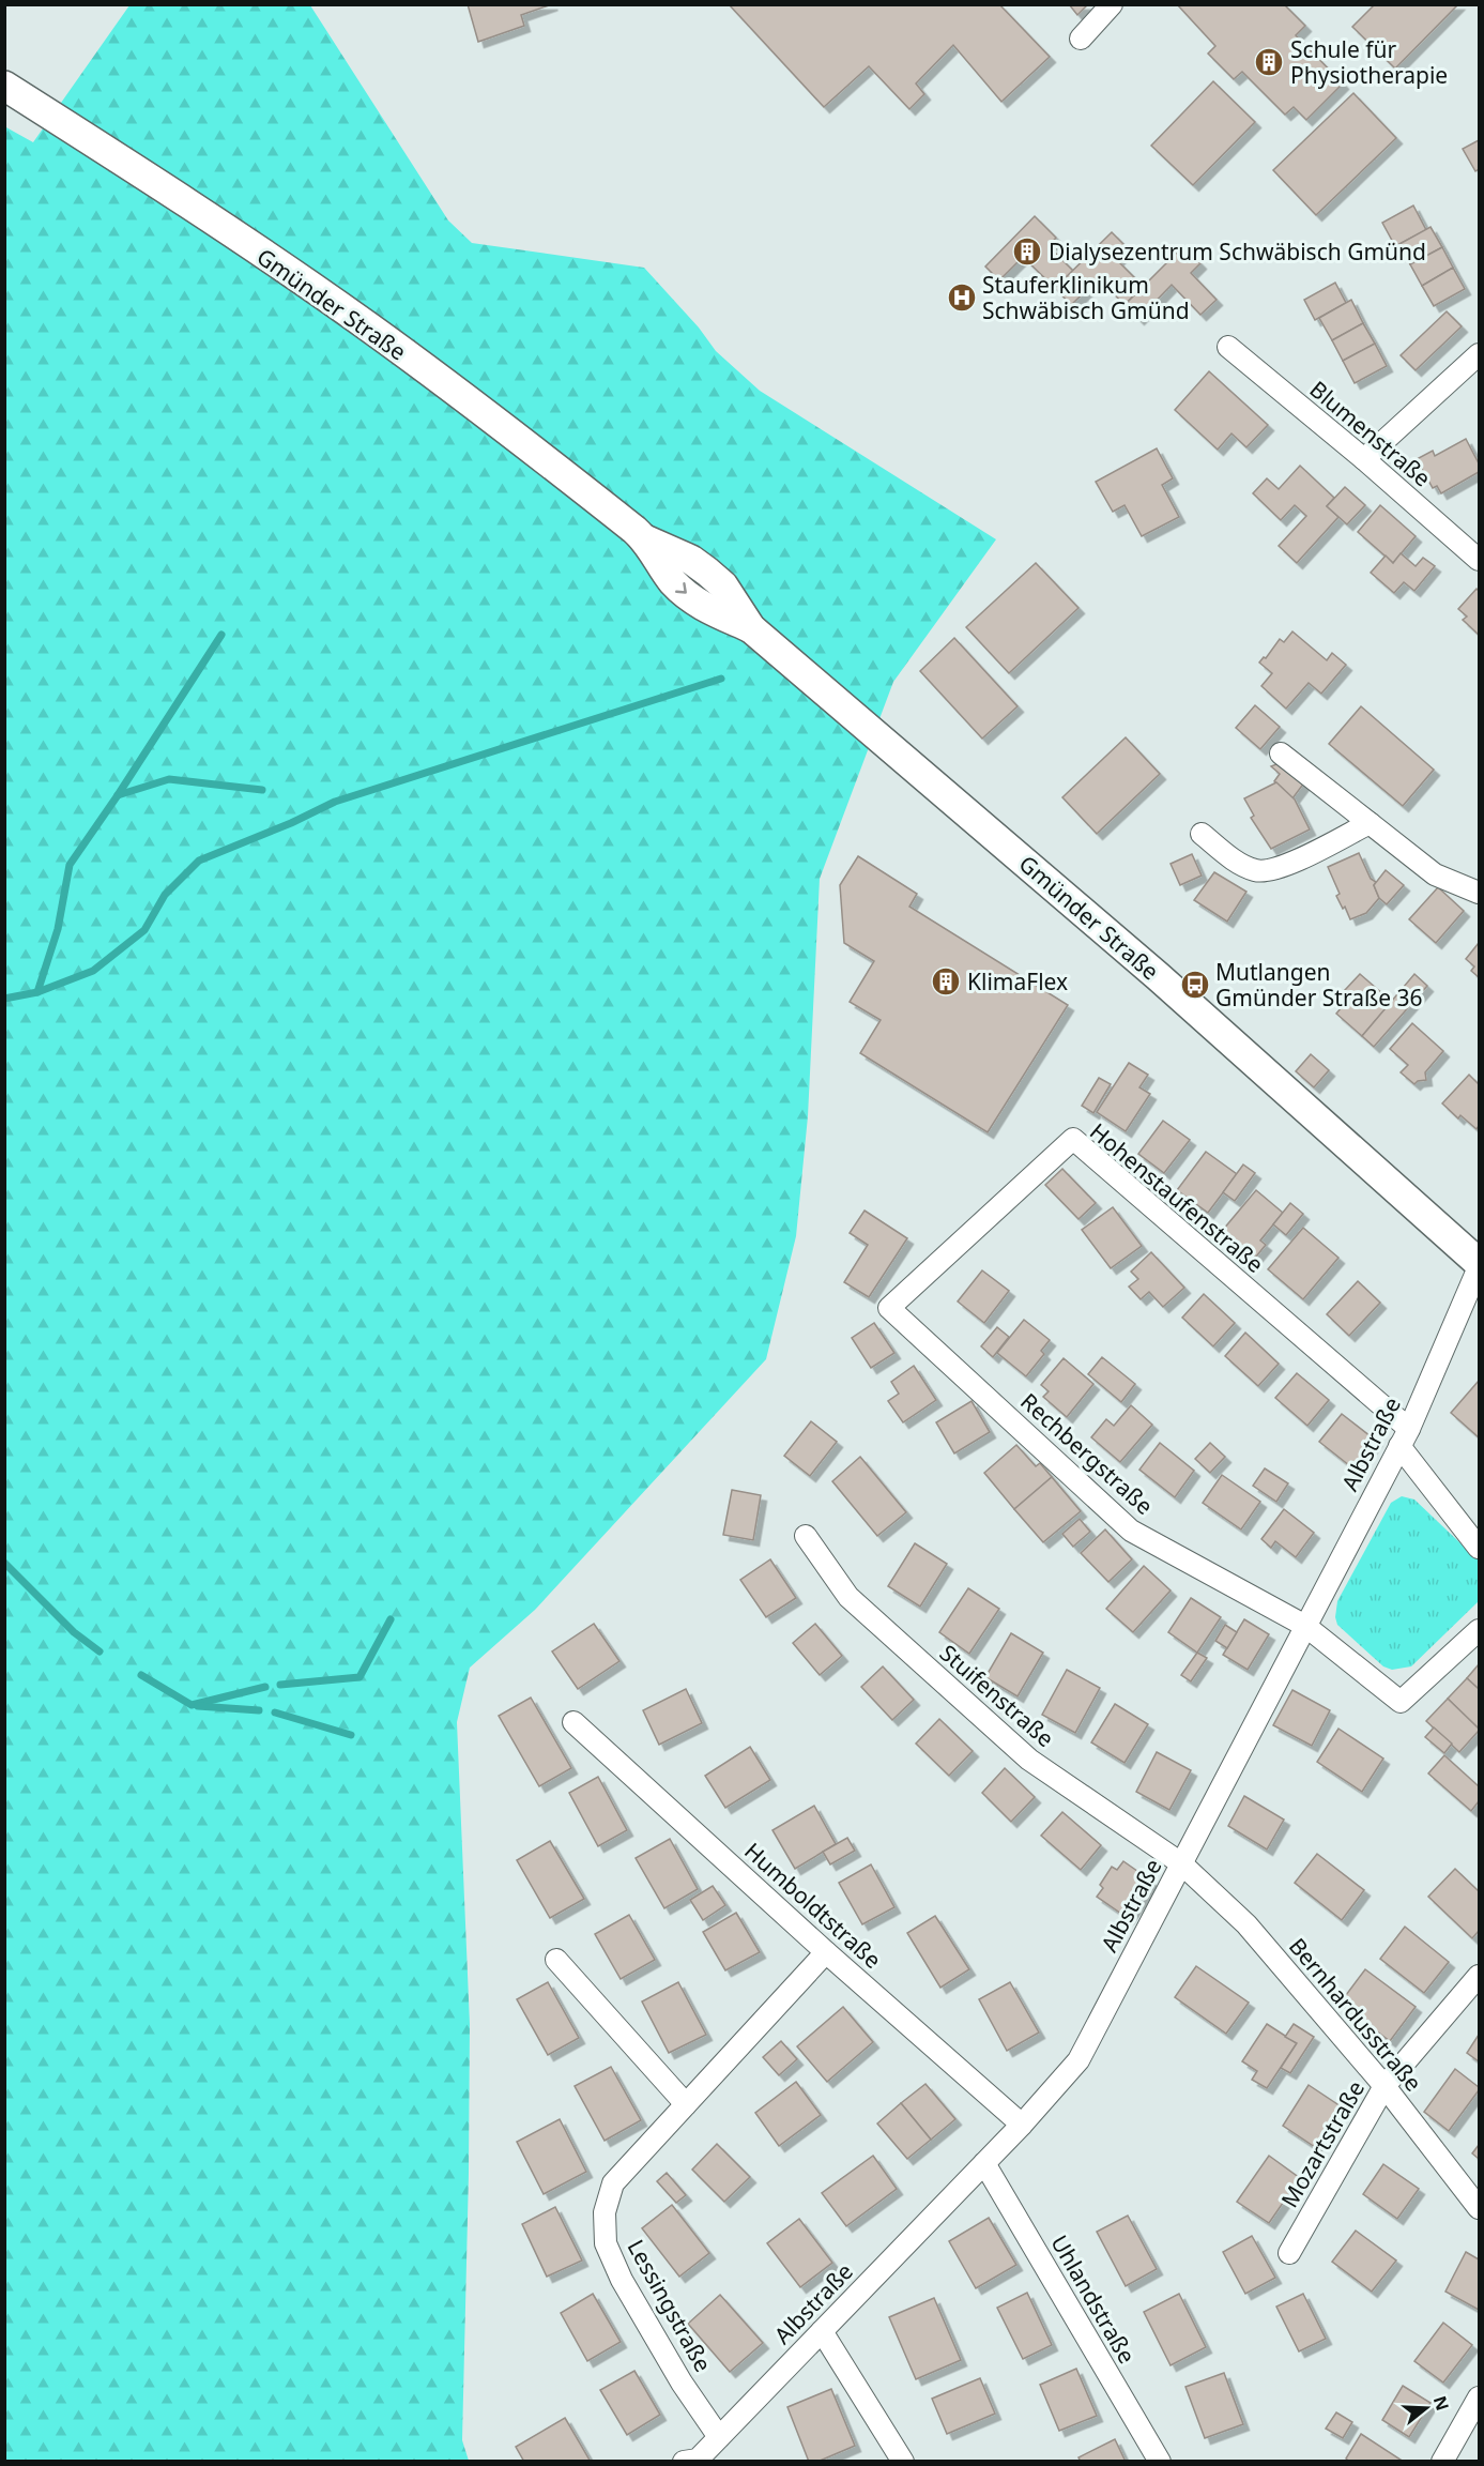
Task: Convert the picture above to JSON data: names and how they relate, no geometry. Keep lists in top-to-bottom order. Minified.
{"streets":{"street":["Gmünder Straße","Blumenstraße","Hohenstaufenstraße","Albstraße","Rechbergstraße","Stuifenstraße","Humboldtstraße","Bernhardusstraße","Mozartstraße","Uhlandstraße","Lessingstraße"]},"crossings":[["Gmünder Straße","Albstraße"],["Hohenstaufenstraße","Albstraße"],["Hohenstaufenstraße","Rechbergstraße"],["Albstraße","Rechbergstraße"],["Albstraße","Stuifenstraße"],["Albstraße","Humboldtstraße"],["Albstraße","Bernhardusstraße"],["Albstraße","Uhlandstraße"],["Albstraße","Lessingstraße"],["Stuifenstraße","Bernhardusstraße"],["Humboldtstraße","Lessingstraße"],["Bernhardusstraße","Mozartstraße"]],"places":{"building":["Schule für Physiotherapie","Dialysezentrum Schwäbisch Gmünd","KlimaFlex"],"hospital":["Stauferklinikum Schwäbisch Gmünd"],"bus stop":["Mutlangen Gmünder Straße 36"]},"north":"right"}
